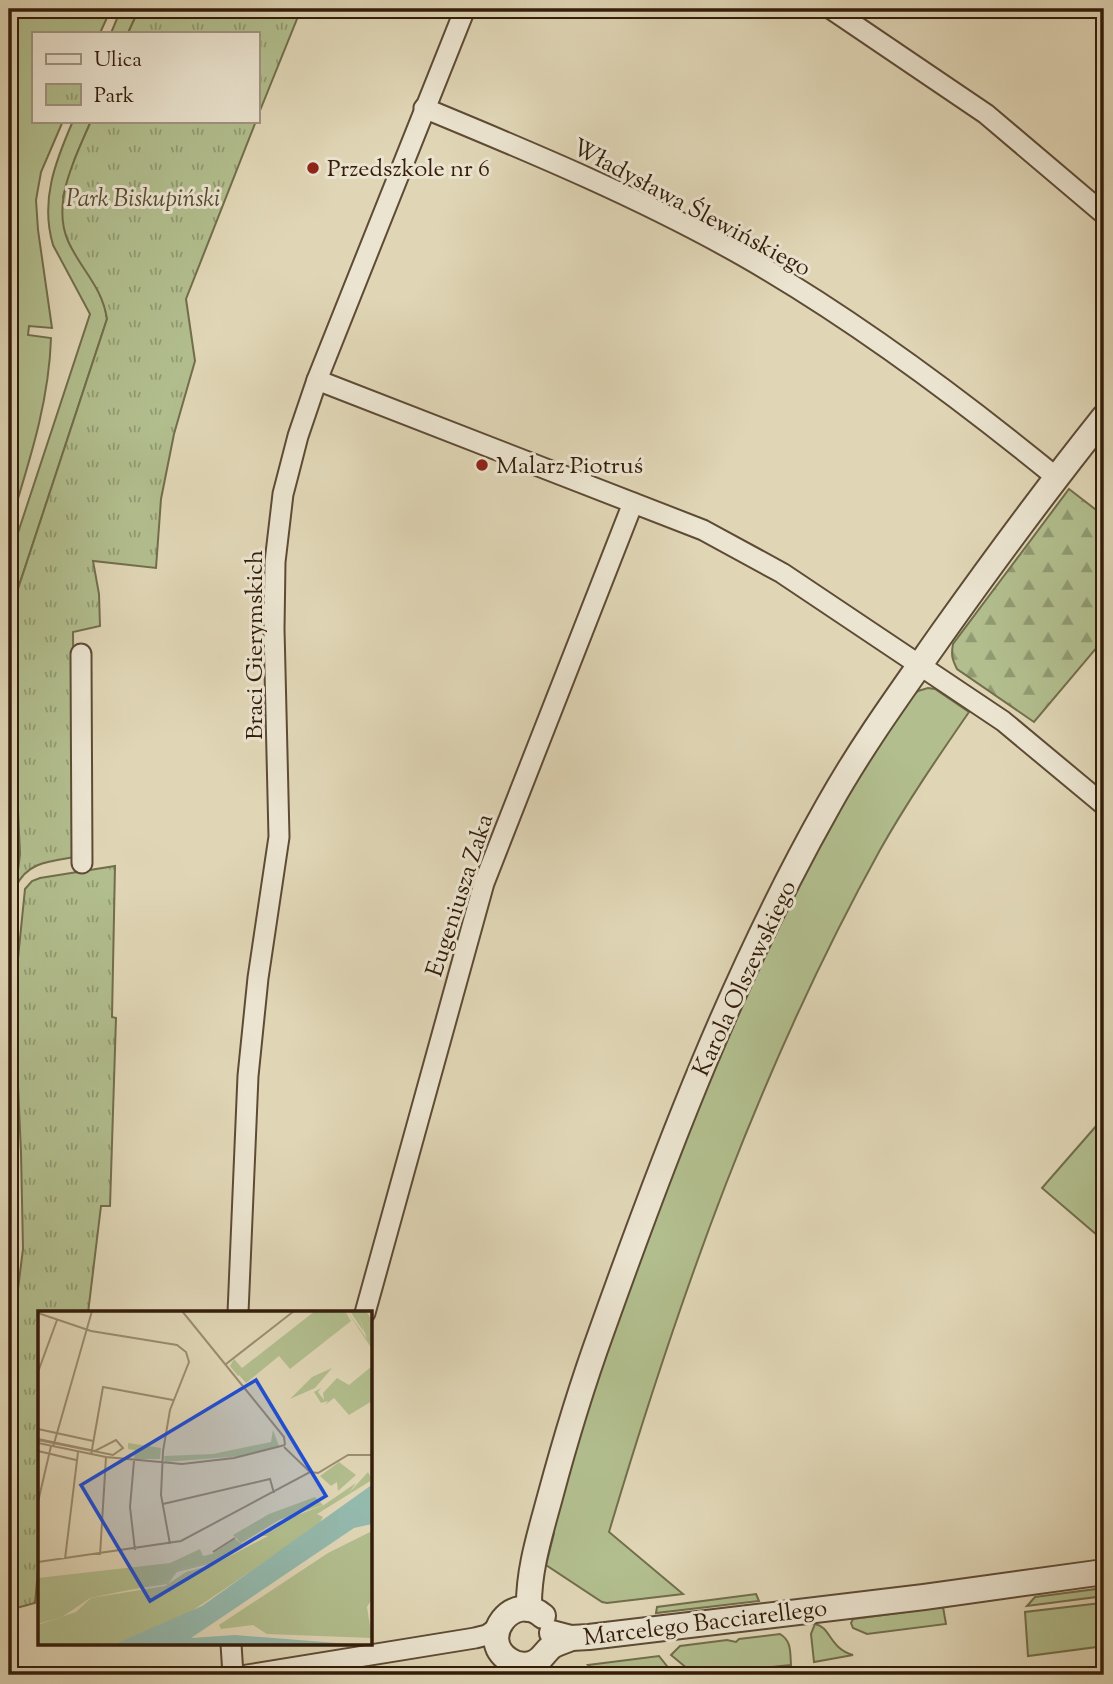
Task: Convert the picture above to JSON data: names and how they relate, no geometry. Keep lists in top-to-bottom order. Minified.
{"streets":{"street":["Władysława Ślewińskiego","Braci Gierymskich","Eugeniusza Zaka","Karola Olszewskiego","Marcelego Bacciarellego"]},"crossings":[["Władysława Ślewińskiego","Braci Gierymskich"],["Władysława Ślewińskiego","Karola Olszewskiego"],["Karola Olszewskiego","Marcelego Bacciarellego"]],"parks":["Park Biskupiński"],"places":["Przedszkole nr 6","Malarz Piotruś"],"legend":["Ulica","Park"]}
